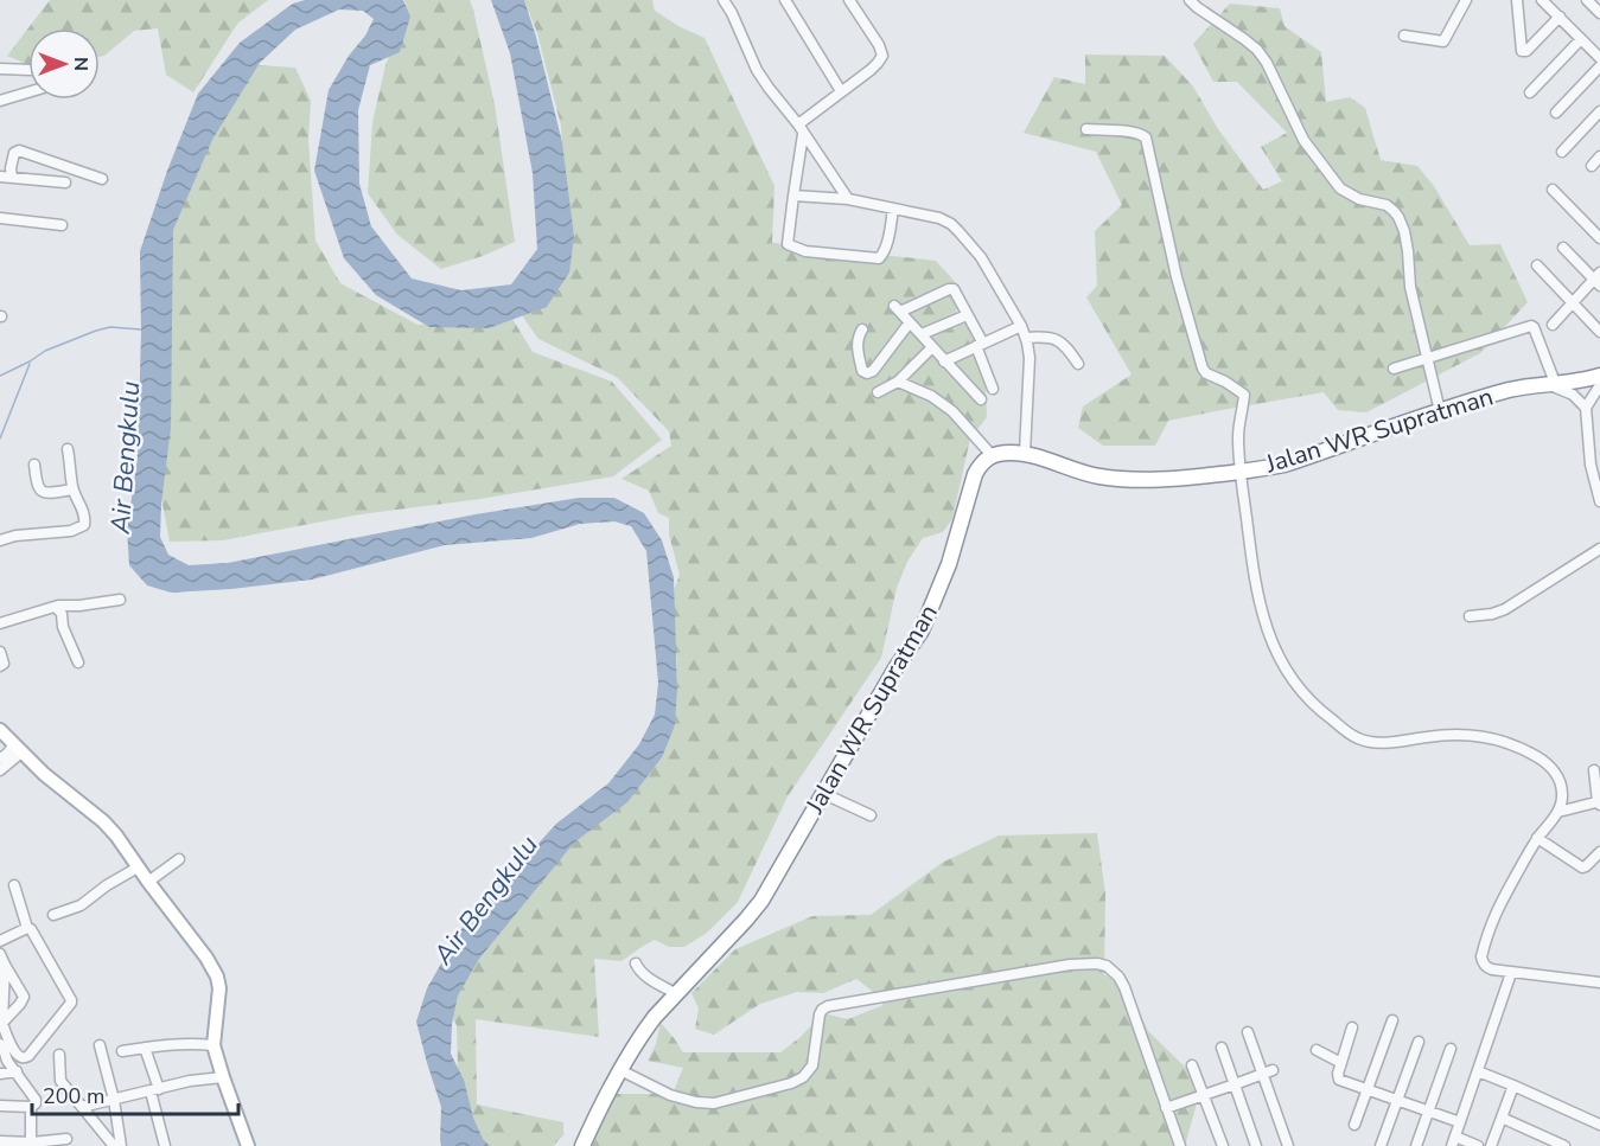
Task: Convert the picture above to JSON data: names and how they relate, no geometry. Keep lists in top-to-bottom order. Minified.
{"streets":{"highway":["Jalan WR Supratman"]},"water":["Air Bengkulu"],"scale_bar":"200 m","north":"right"}
